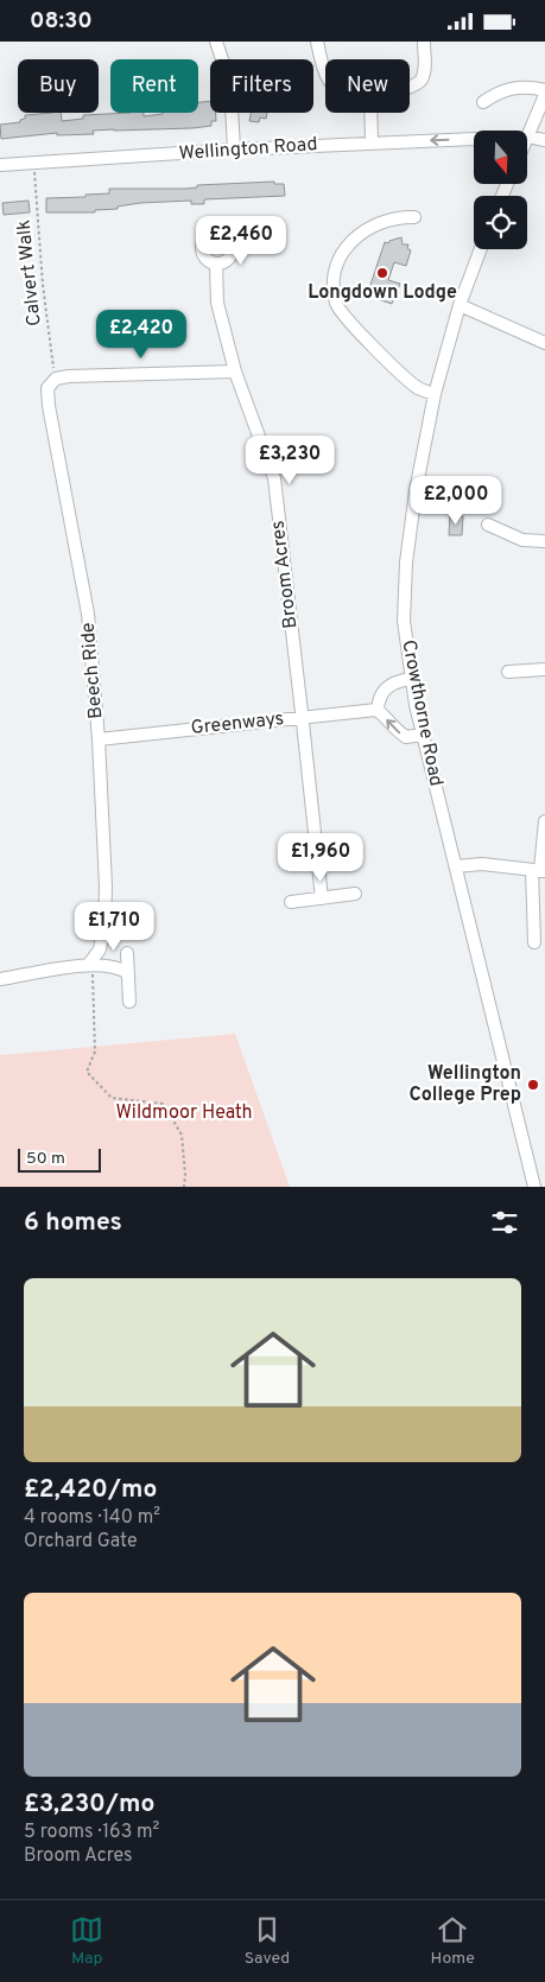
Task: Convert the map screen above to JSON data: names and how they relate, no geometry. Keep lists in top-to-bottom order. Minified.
{"streets":{"street":["Wellington Road","Broom Acres","Beech Ride","Crowthorne Road","Greenways"],"path":["Calvert Walk"]},"crossings":[["Wellington Road","Calvert Walk"],["Calvert Walk","Beech Ride"],["Broom Acres","Greenways"],["Beech Ride","Greenways"]],"parks":["Wildmoor Heath"],"places":["Longdown Lodge","Wellington College Prep"],"scale_bar":"50 m","north":"bottom","page":{"status":"08:30","chip":["Buy","Rent","Filters","New"],"price":["£2,460","£2,420","£3,230","£2,000","£1,960","£1,710"],"scale":"50 m","heading":"6 homes","list":[{"name":"£2,420/mo","note":"4 rooms · 140 m² · Orchard Gate"},{"name":"£3,230/mo","note":"5 rooms · 163 m² · Broom Acres"}],"tabs":["Map","Saved","Home"]}}
